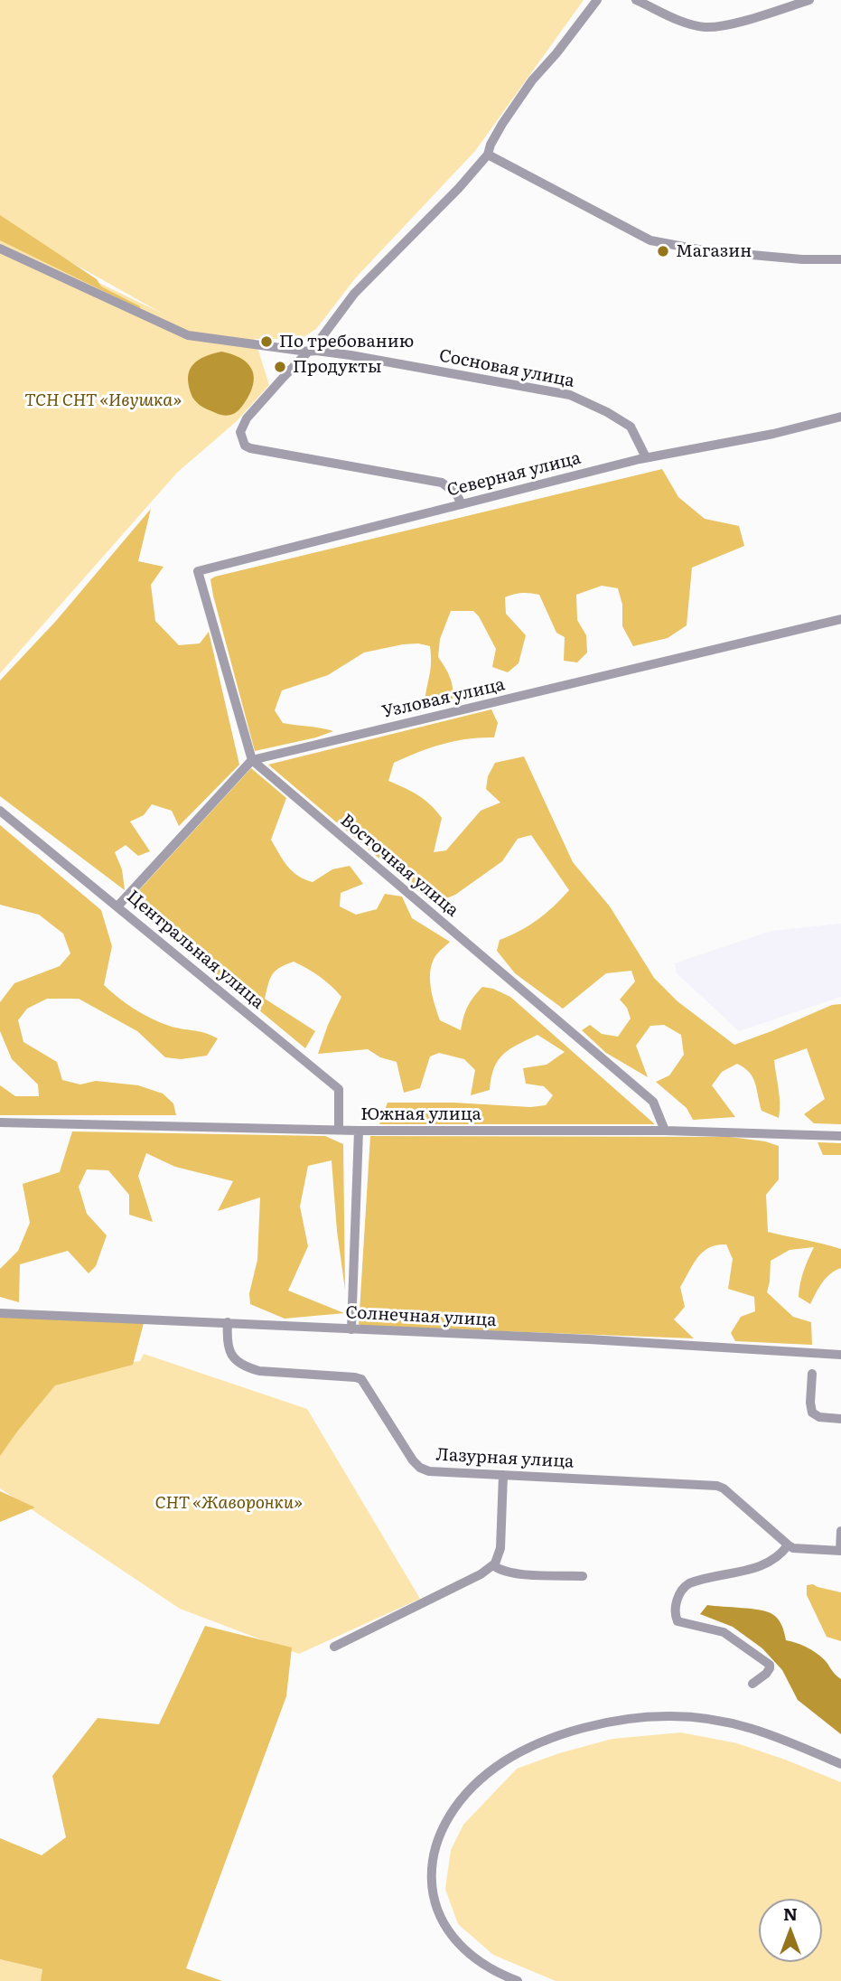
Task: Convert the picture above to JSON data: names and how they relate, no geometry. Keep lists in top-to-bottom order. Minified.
{"streets":{"street":["Сосновая улица","Северная улица","Узловая улица","Восточная улица","Центральная улица","Южная улица","Солнечная улица","Лазурная улица"]},"crossings":[["Сосновая улица","Северная улица"],["Северная улица","Узловая улица"],["Северная улица","Восточная улица"],["Узловая улица","Восточная улица"],["Восточная улица","Южная улица"],["Центральная улица","Южная улица"],["Солнечная улица","Лазурная улица"]],"parks":["ТСН СНТ «Ивушка»","СНТ «Жаворонки»"],"places":["Магазин","По требованию","Продукты"],"north":"top"}
